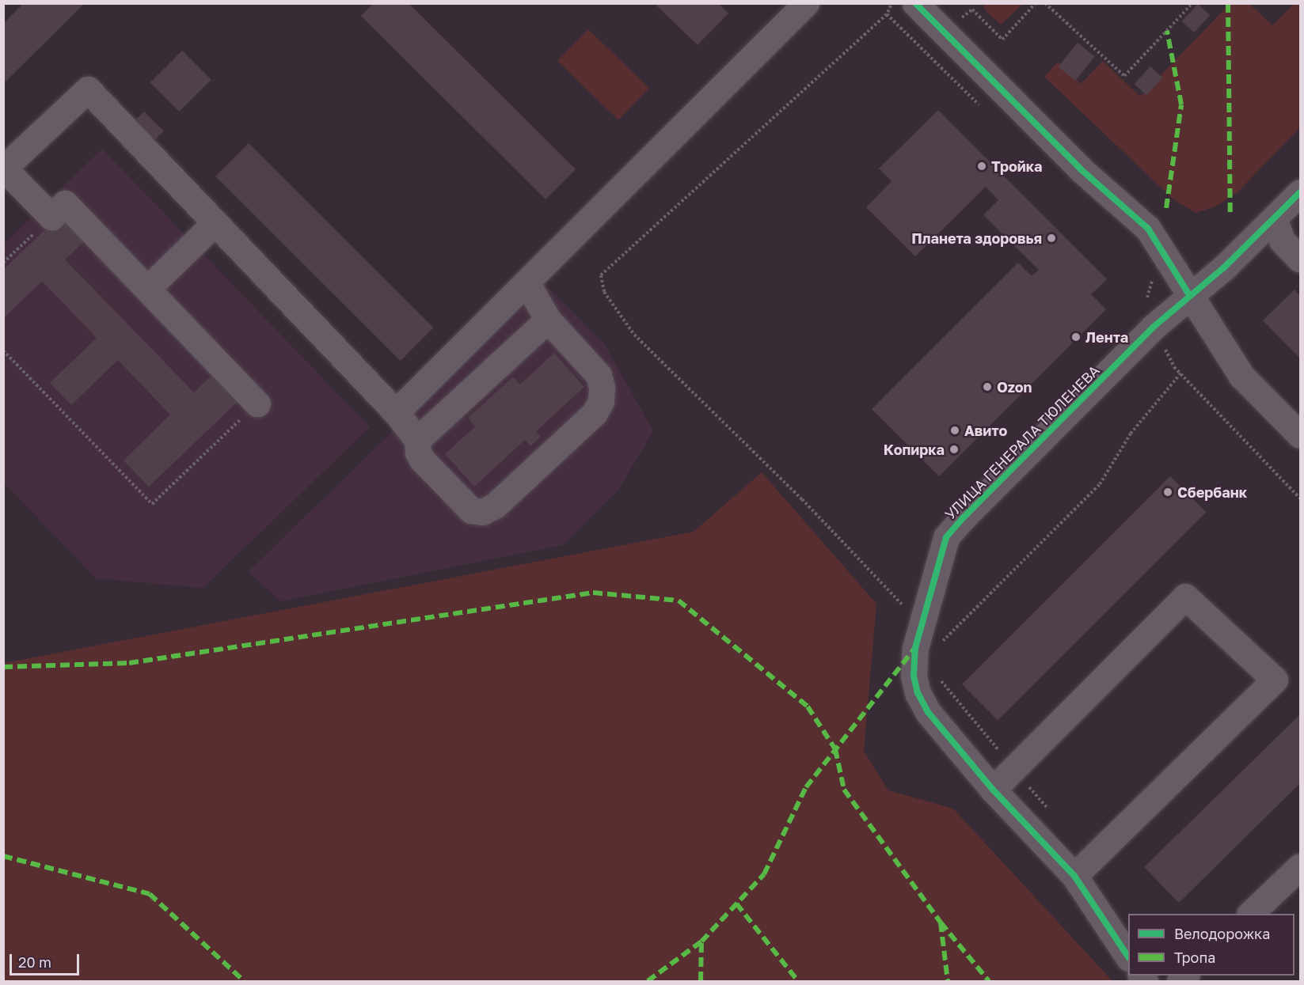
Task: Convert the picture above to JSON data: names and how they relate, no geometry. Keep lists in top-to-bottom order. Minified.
{"streets":{"street":["УЛИЦА ГЕНЕРАЛА ТЮЛЕНЕВА"]},"places":["Тройка","Планета здоровья","Лента","Ozon","Авито","Копирка","Сбербанк"],"legend":["Велодорожка","Тропа"],"scale_bar":"20 m"}
